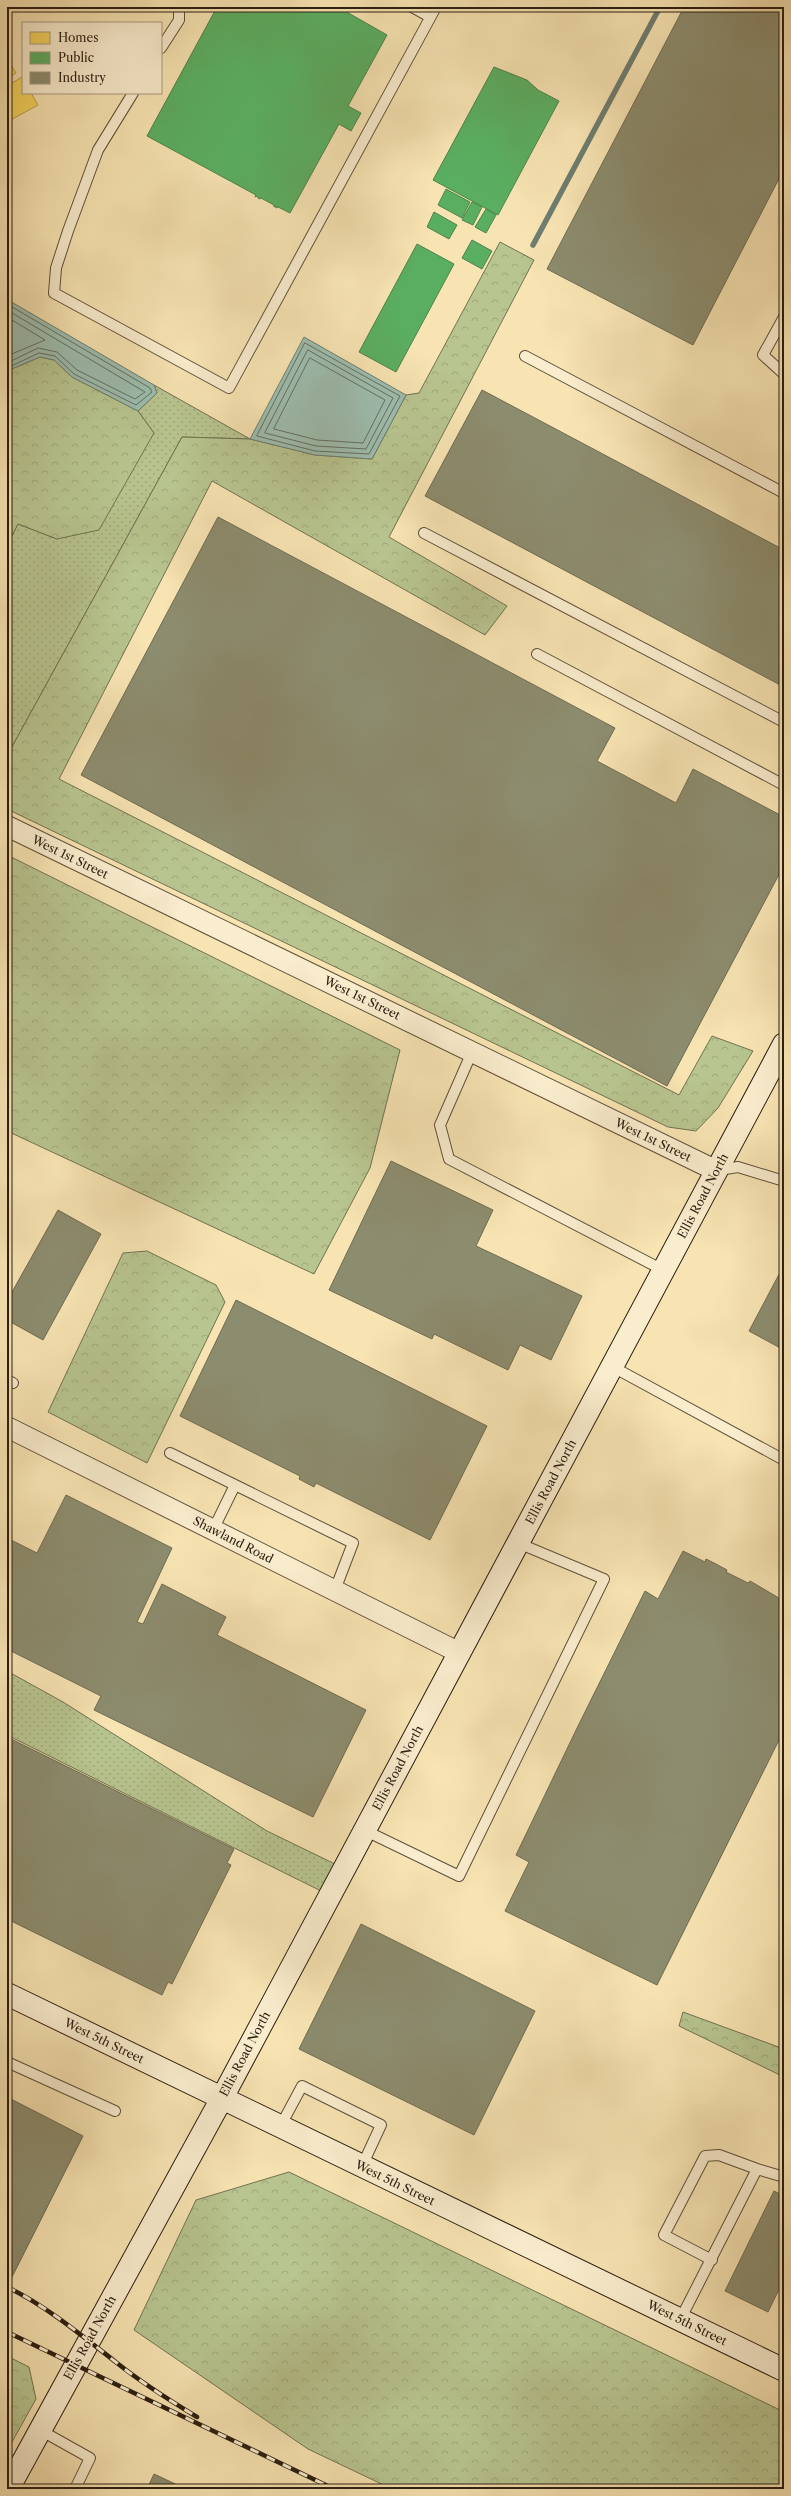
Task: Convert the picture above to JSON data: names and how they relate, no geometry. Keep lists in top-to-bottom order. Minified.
{"streets":{"street":["West 1st Street","Ellis Road North","Shawland Road","West 5th Street"]},"crossings":[["West 1st Street","Ellis Road North"],["Ellis Road North","Shawland Road"],["Ellis Road North","West 5th Street"]],"legend":["Homes","Public","Industry"]}
